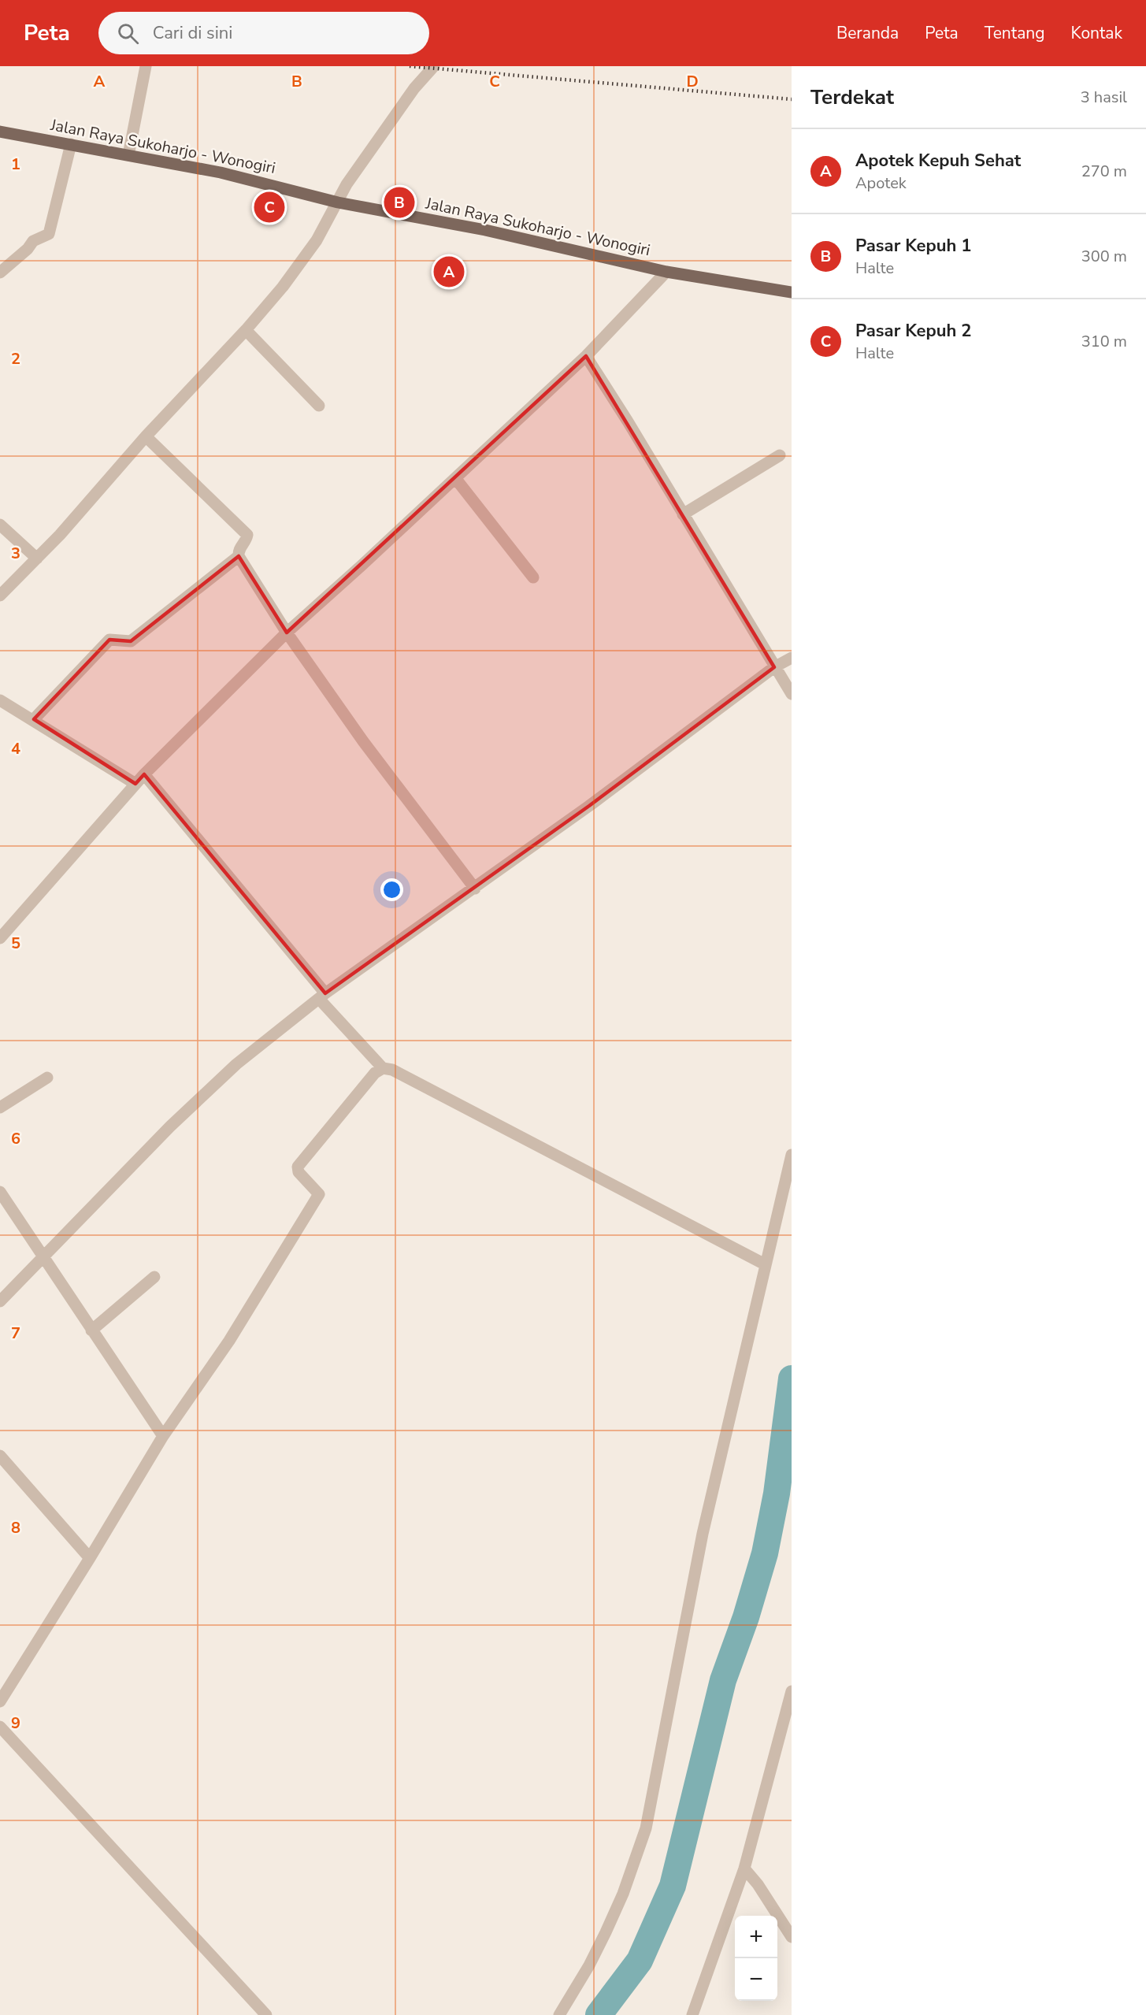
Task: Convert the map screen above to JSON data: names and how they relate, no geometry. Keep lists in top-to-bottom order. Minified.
{"streets":{"main road":["Jalan Raya Sukoharjo - Wonogiri"]},"page":{"header":"Peta","search":"Cari di sini","nav":["Beranda","Peta","Tentang","Kontak"],"heading":["Terdekat","3 hasil"],"list":[{"mark":"A","name":"Apotek Kepuh Sehat","note":"Apotek","value":"270 m"},{"mark":"B","name":"Pasar Kepuh 1","note":"Halte","value":"300 m"},{"mark":"C","name":"Pasar Kepuh 2","note":"Halte","value":"310 m"}],"pins":["B","C","A"],"map_buttons":["+","−"]},"grid":{"columns":["A","B","C","D"],"rows":["1","2","3","4","5","6","7","8","9"]}}
